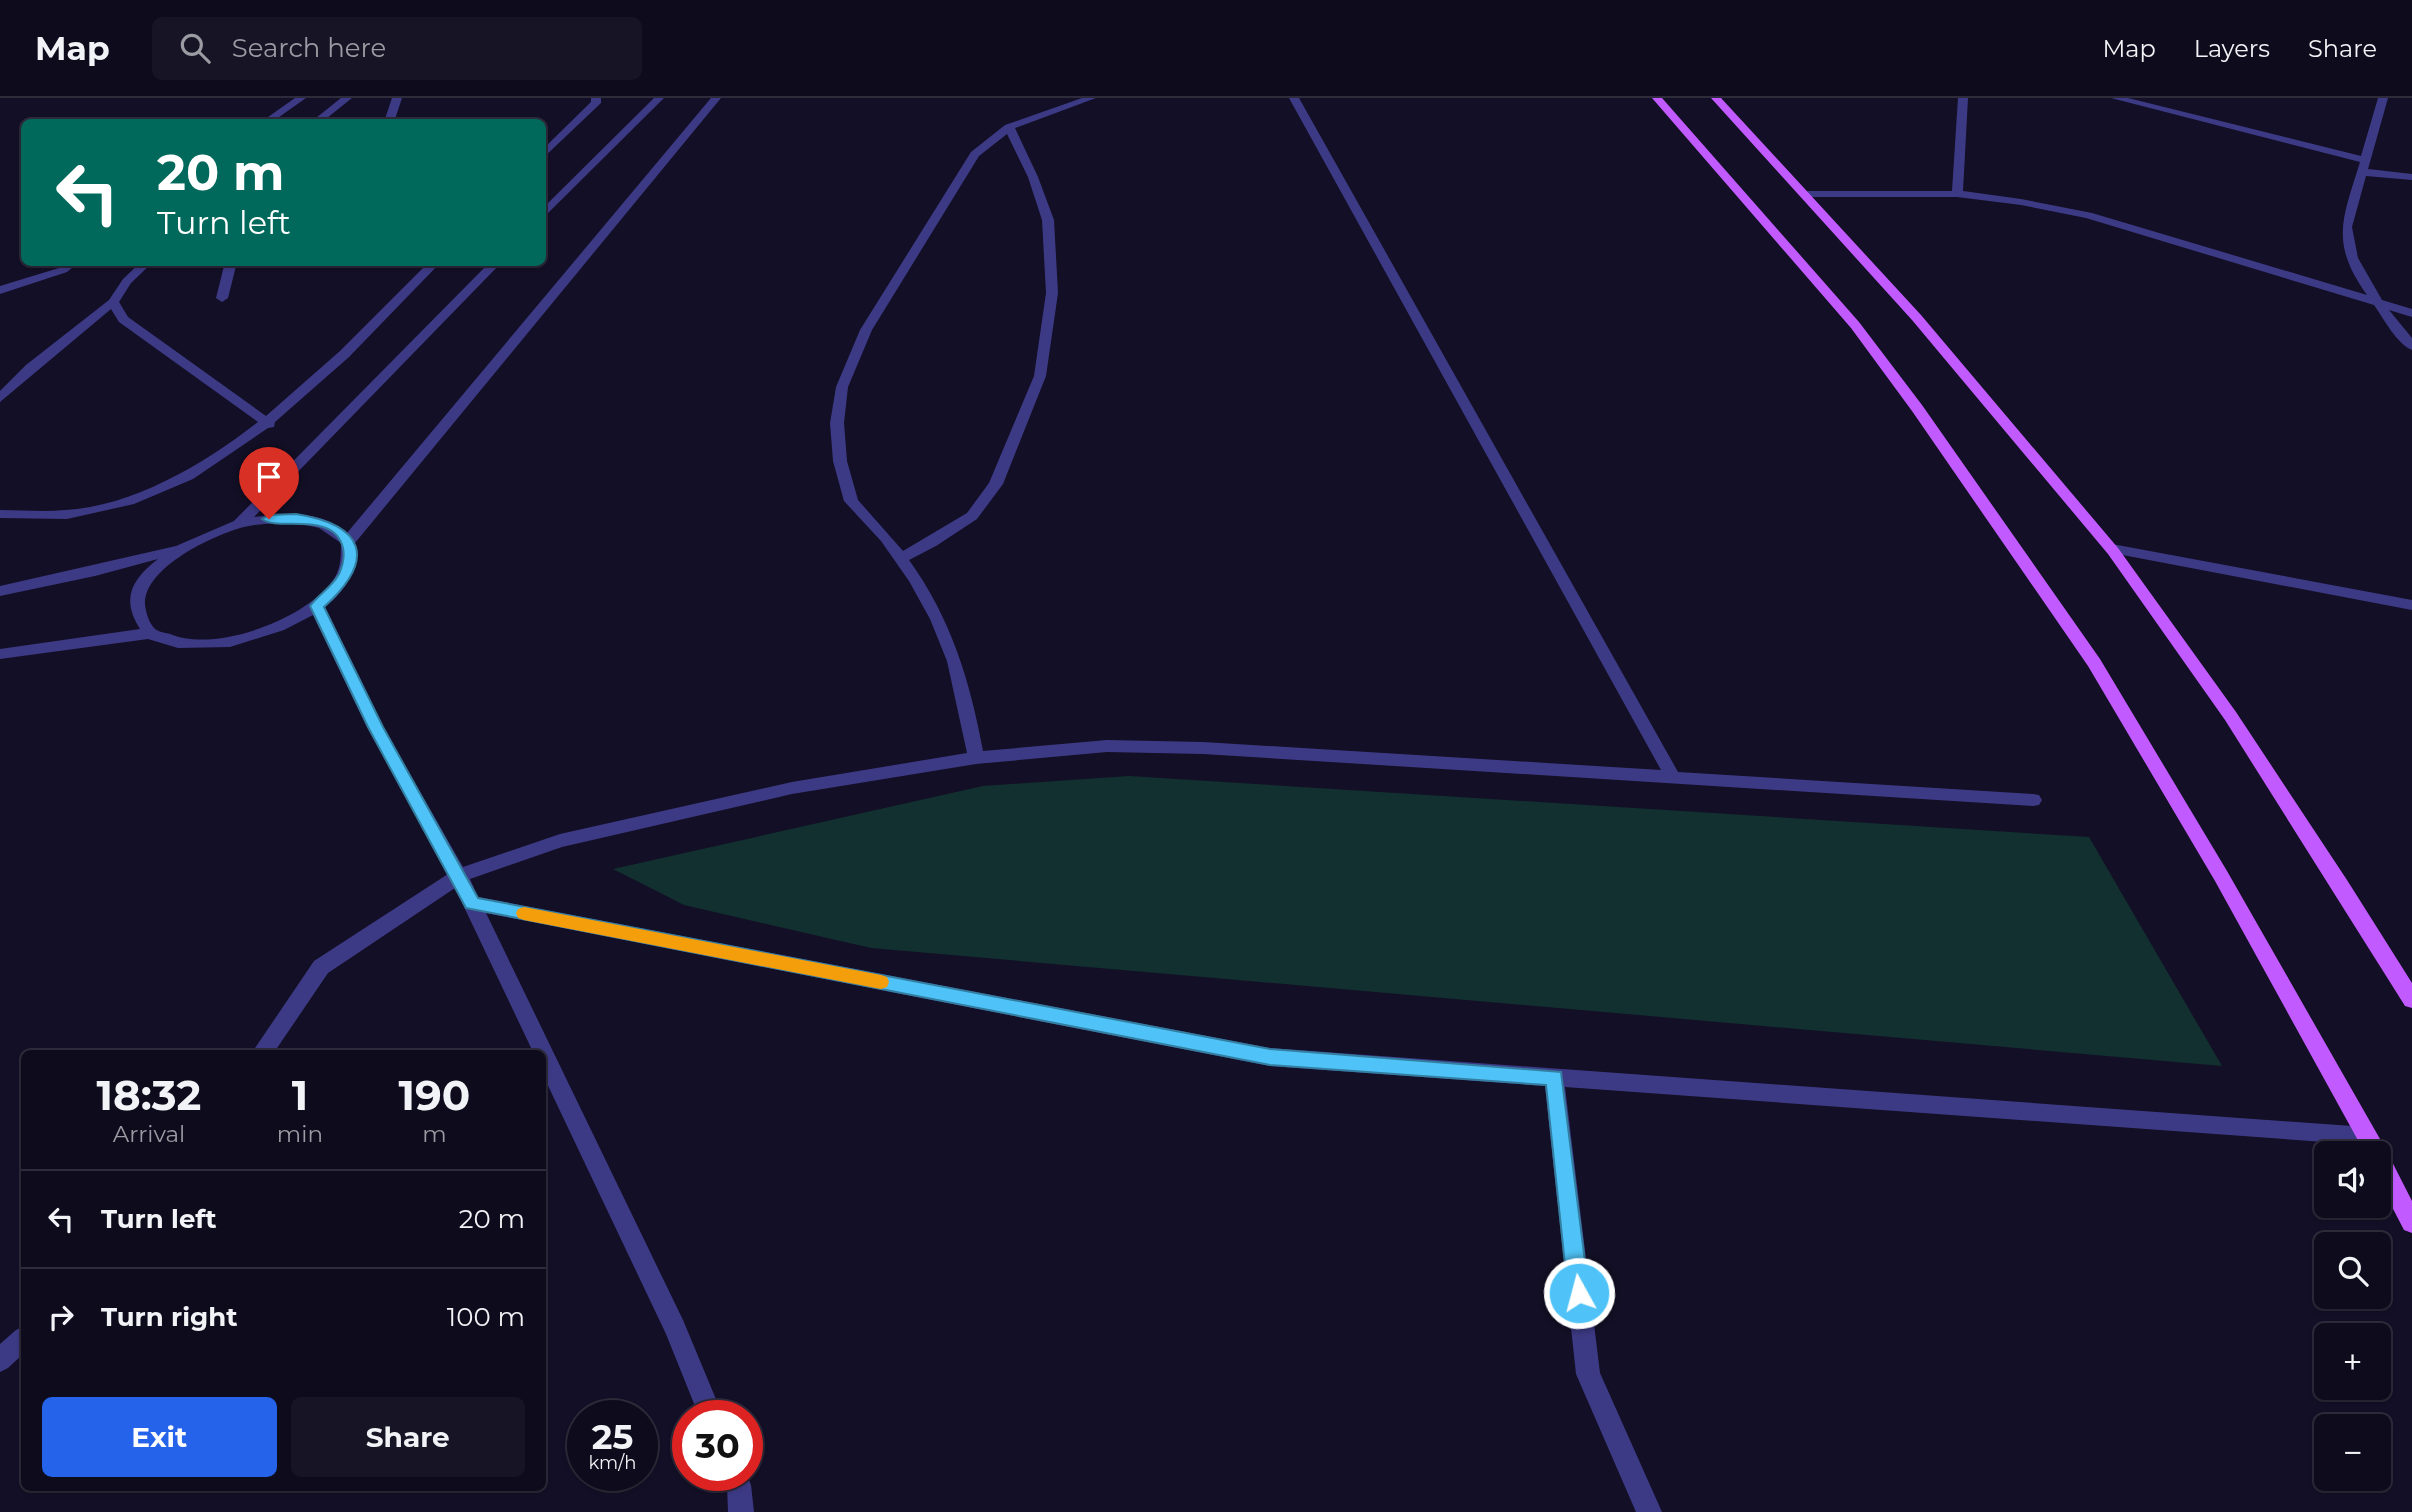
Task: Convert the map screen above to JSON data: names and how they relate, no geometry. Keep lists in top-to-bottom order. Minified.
{"page":{"header":"Map","search":"Search here","nav":["Map","Layers","Share"],"turn":["20 m","Turn left"],"eta":["18:32","Arrival","1","min","190","m"],"map_buttons":["+","−"],"list":[{"name":"Turn left","value":"20 m"},{"name":"Turn right","value":"100 m"}],"buttons":["Exit","Share"],"speed":"25 km/h","limit":"30"}}
